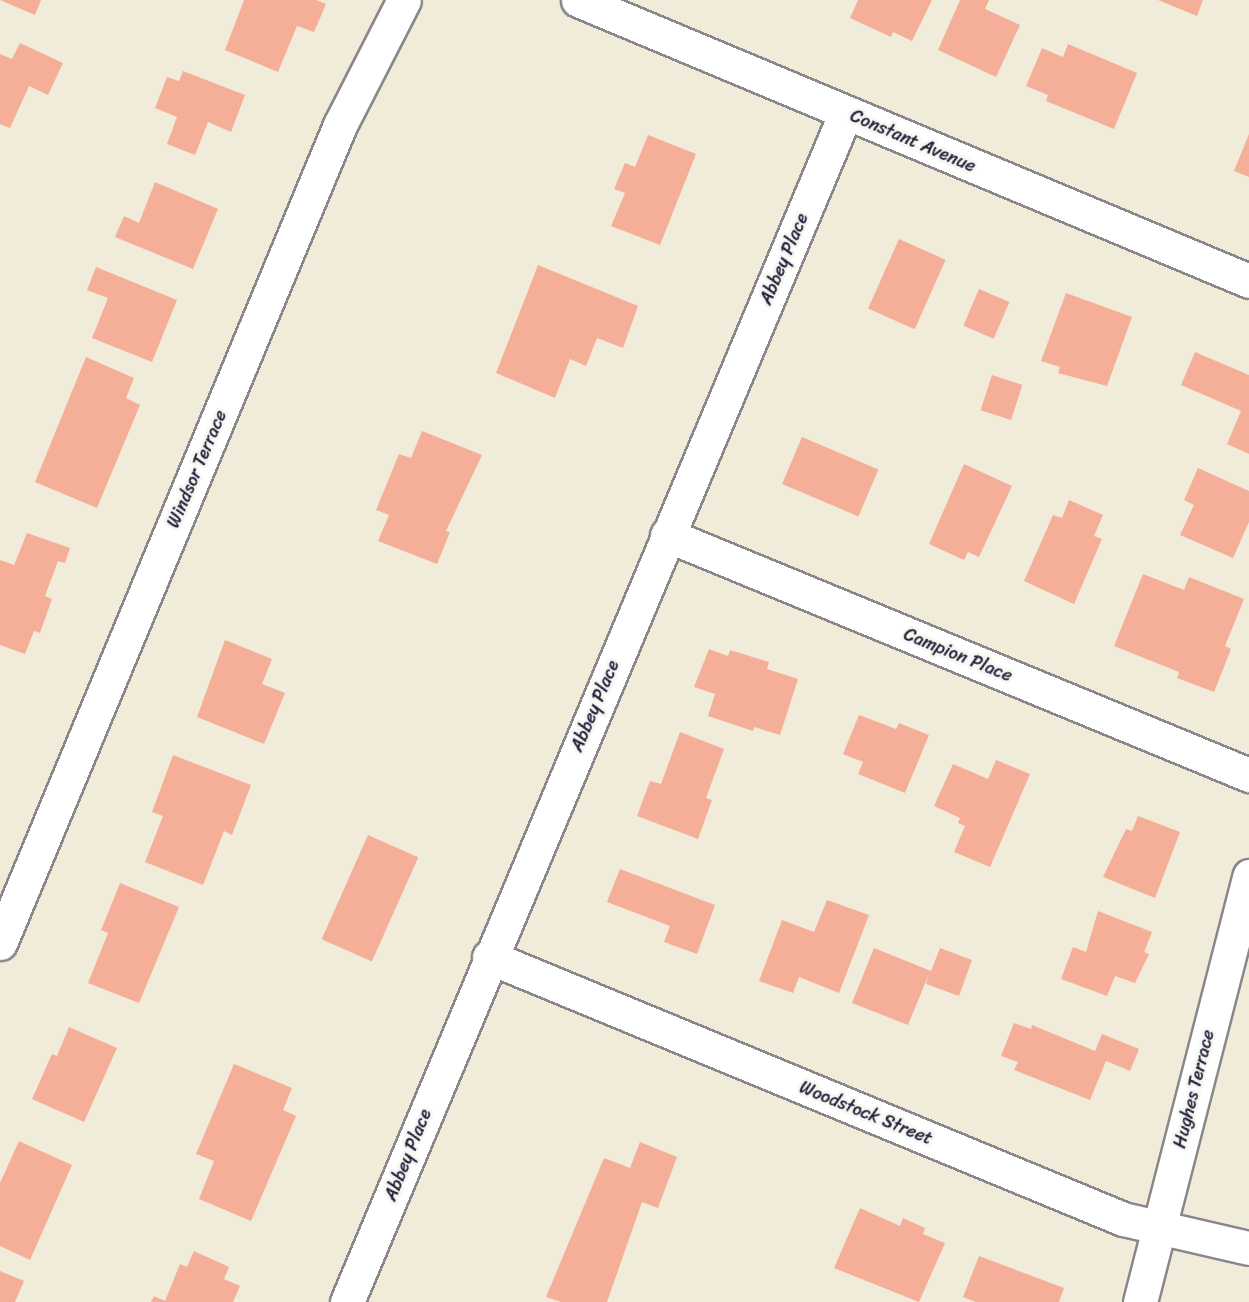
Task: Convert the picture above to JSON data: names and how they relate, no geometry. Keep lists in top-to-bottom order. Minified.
{"streets":{"street":["Constant Avenue","Abbey Place","Windsor Terrace","Campion Place","Hughes Terrace","Woodstock Street"]},"crossings":[["Constant Avenue","Abbey Place"],["Abbey Place","Campion Place"],["Abbey Place","Woodstock Street"],["Hughes Terrace","Woodstock Street"]]}
